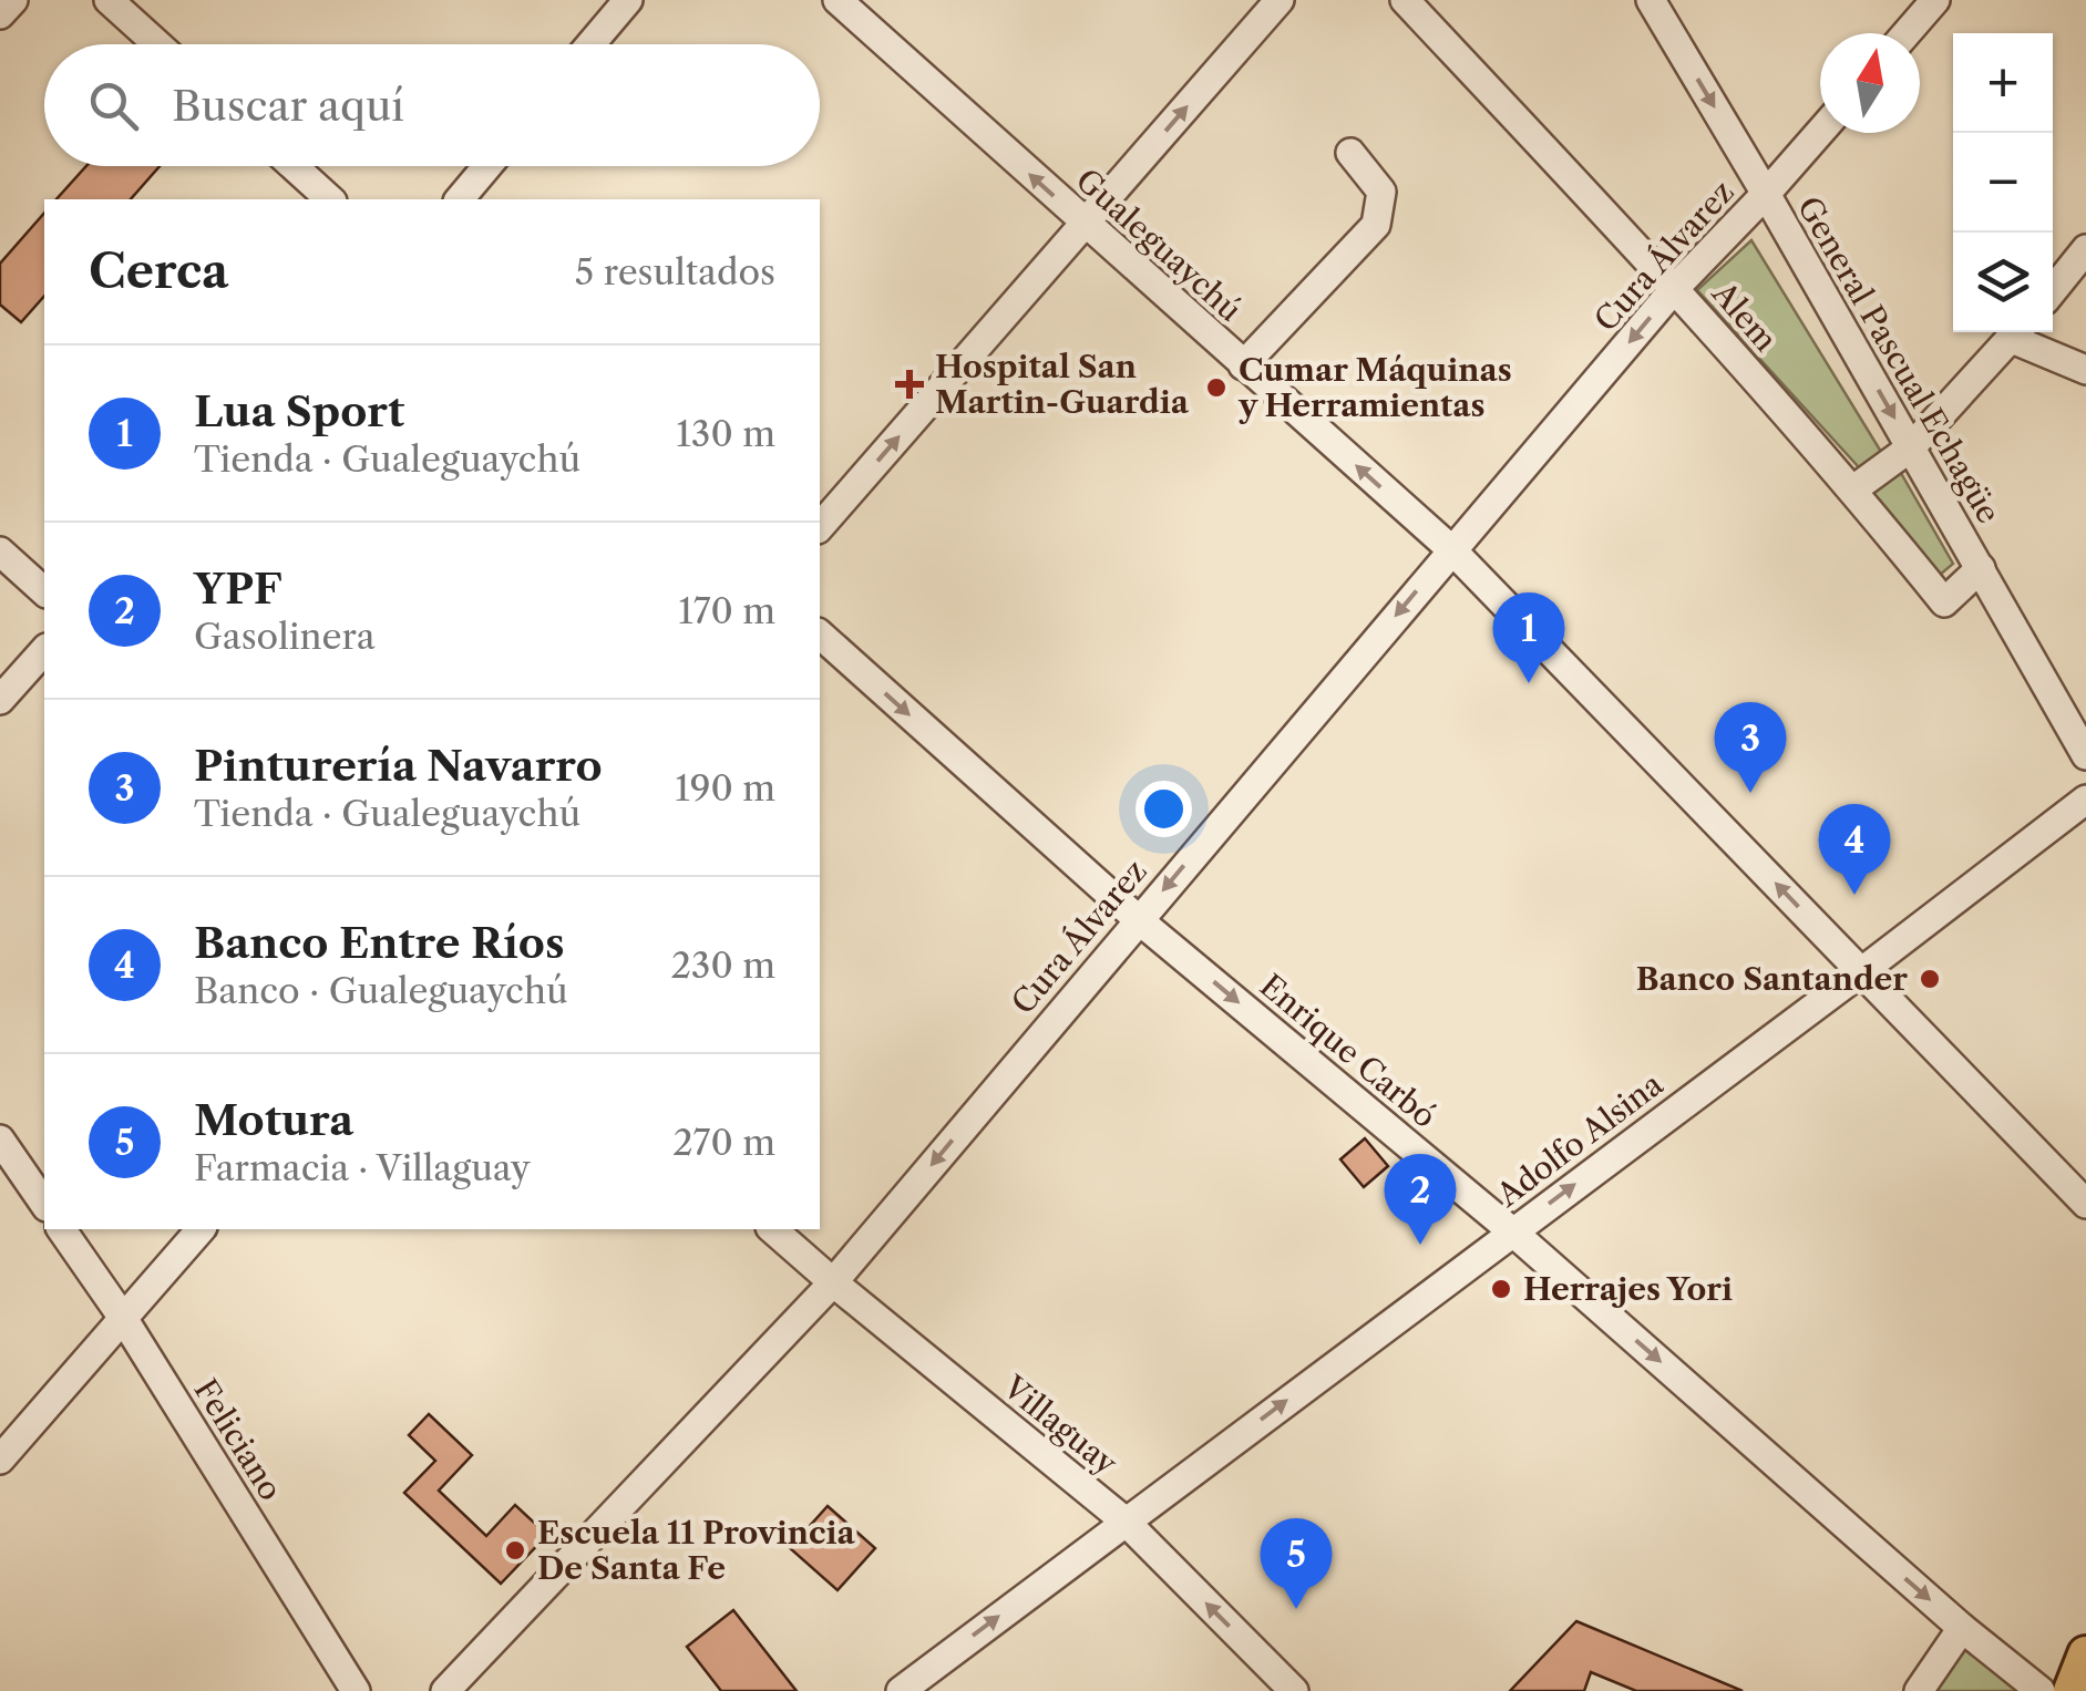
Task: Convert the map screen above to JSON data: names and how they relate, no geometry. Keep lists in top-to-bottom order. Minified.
{"streets":{"street":["Gualeguaychú","Cura Álvarez","Alem","General Pascual Echagüe","Enrique Carbó","Adolfo Alsina","Villaguay","Feliciano"]},"crossings":[["Gualeguaychú","Cura Álvarez"],["Gualeguaychú","Adolfo Alsina"],["Cura Álvarez","Alem"],["Cura Álvarez","General Pascual Echagüe"],["Cura Álvarez","Enrique Carbó"],["Cura Álvarez","Villaguay"],["Alem","General Pascual Echagüe"],["Enrique Carbó","Adolfo Alsina"],["Adolfo Alsina","Villaguay"]],"one_way":["Gualeguaychú","Cura Álvarez","General Pascual Echagüe","Enrique Carbó","Adolfo Alsina"],"places":{"health":["Hospital San Martin-Guardia"],"other":["Cumar Máquinas y Herramientas","Banco Santander","Herrajes Yori","Escuela 11 Provincia De Santa Fe"]},"north":"top","page":{"map_buttons":["+","−"],"search":"Buscar aquí","heading":["Cerca","5 resultados"],"list":[{"mark":"1","name":"Lua Sport","note":"Tienda · Gualeguaychú","value":"130 m"},{"mark":"2","name":"YPF","note":"Gasolinera","value":"170 m"},{"mark":"3","name":"Pinturería Navarro","note":"Tienda · Gualeguaychú","value":"190 m"},{"mark":"4","name":"Banco Entre Ríos","note":"Banco · Gualeguaychú","value":"230 m"},{"mark":"5","name":"Motura","note":"Farmacia · Villaguay","value":"270 m"}],"pins":["1","3","4","2","5"]}}
